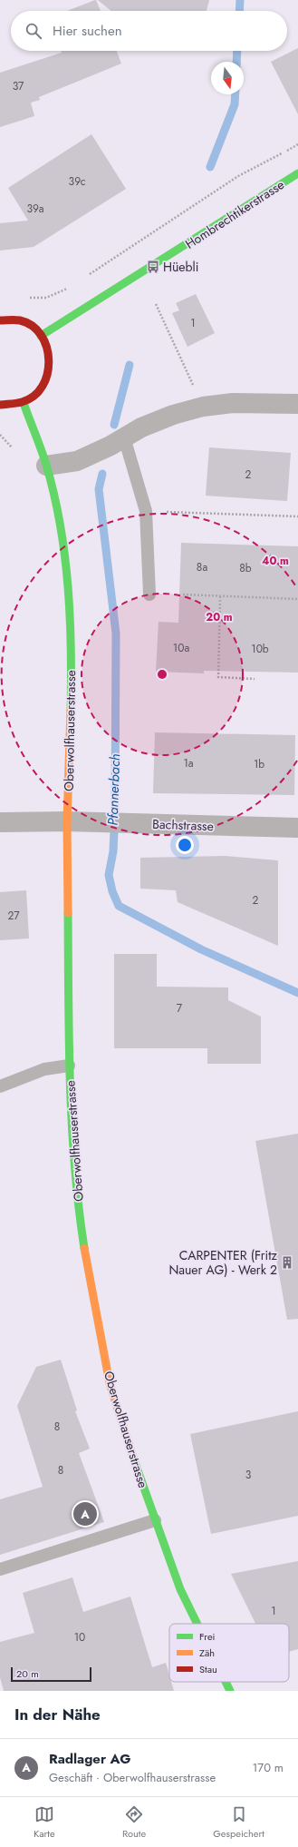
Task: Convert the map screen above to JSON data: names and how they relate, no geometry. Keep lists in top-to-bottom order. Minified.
{"streets":{"street":["Hombrechtikerstrasse","Oberwolfhauserstrasse","Bachstrasse"]},"crossings":[["Oberwolfhauserstrasse","Bachstrasse"]],"water":["Pfannerbach"],"places":{"bus stop":["Hüebli"],"building":["CARPENTER (Fritz Nauer AG) - Werk 2"]},"house_numbers":["37","39c","39a","1","2","8a","8b","10a","10b","1a","1b","2","27","7","8","8","3","1","10"],"legend":["Frei","Zäh","Stau"],"scale_bar":"20 m","north":"bottom","page":{"search":"Hier suchen","pins":"A","scale":"20 m","heading":"In der Nähe","list":[{"mark":"A","name":"Radlager AG","note":"Geschäft · Oberwolfhauserstrasse","value":"170 m"}],"nav":["Karte","Route","Gespeichert"]},"rings":["40 m","20 m"]}
